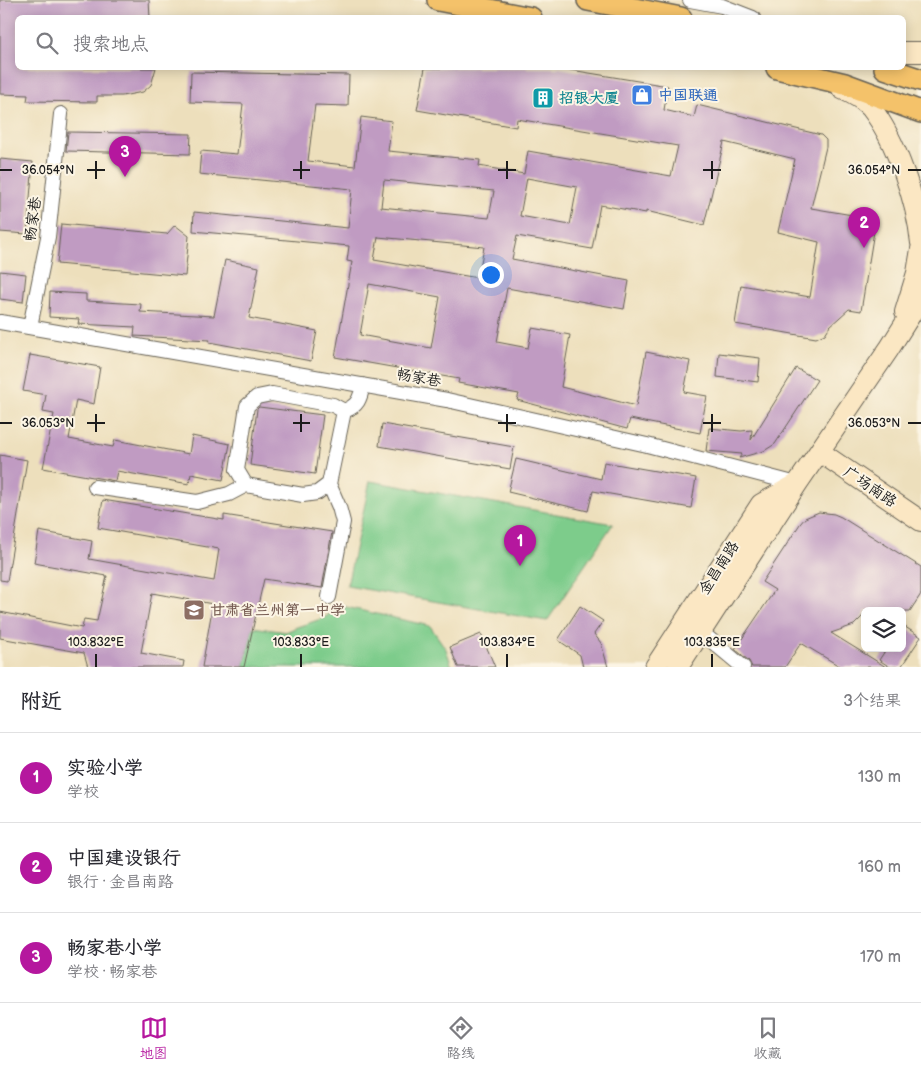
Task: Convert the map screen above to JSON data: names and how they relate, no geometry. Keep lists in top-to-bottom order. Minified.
{"streets":{"street":["畅家巷","广场南路","金昌南路"]},"crossings":[["畅家巷","金昌南路"],["广场南路","金昌南路"]],"places":{"shop":["中国联通"],"building":["招银大厦"],"school or university":["甘肃省兰州第一中学"]},"page":{"search":"搜索地点","pins":["3","2","1"],"heading":["附近","3个结果"],"list":[{"mark":"1","name":"实验小学","note":"学校","value":"130 m"},{"mark":"2","name":"中国建设银行","note":"银行 · 金昌南路","value":"160 m"},{"mark":"3","name":"畅家巷小学","note":"学校 · 畅家巷","value":"170 m"}],"nav":["地图","路线","收藏"]},"coordinates":["36.054°N","36.053°N","103.832°E","103.833°E","103.834°E","103.835°E"]}
